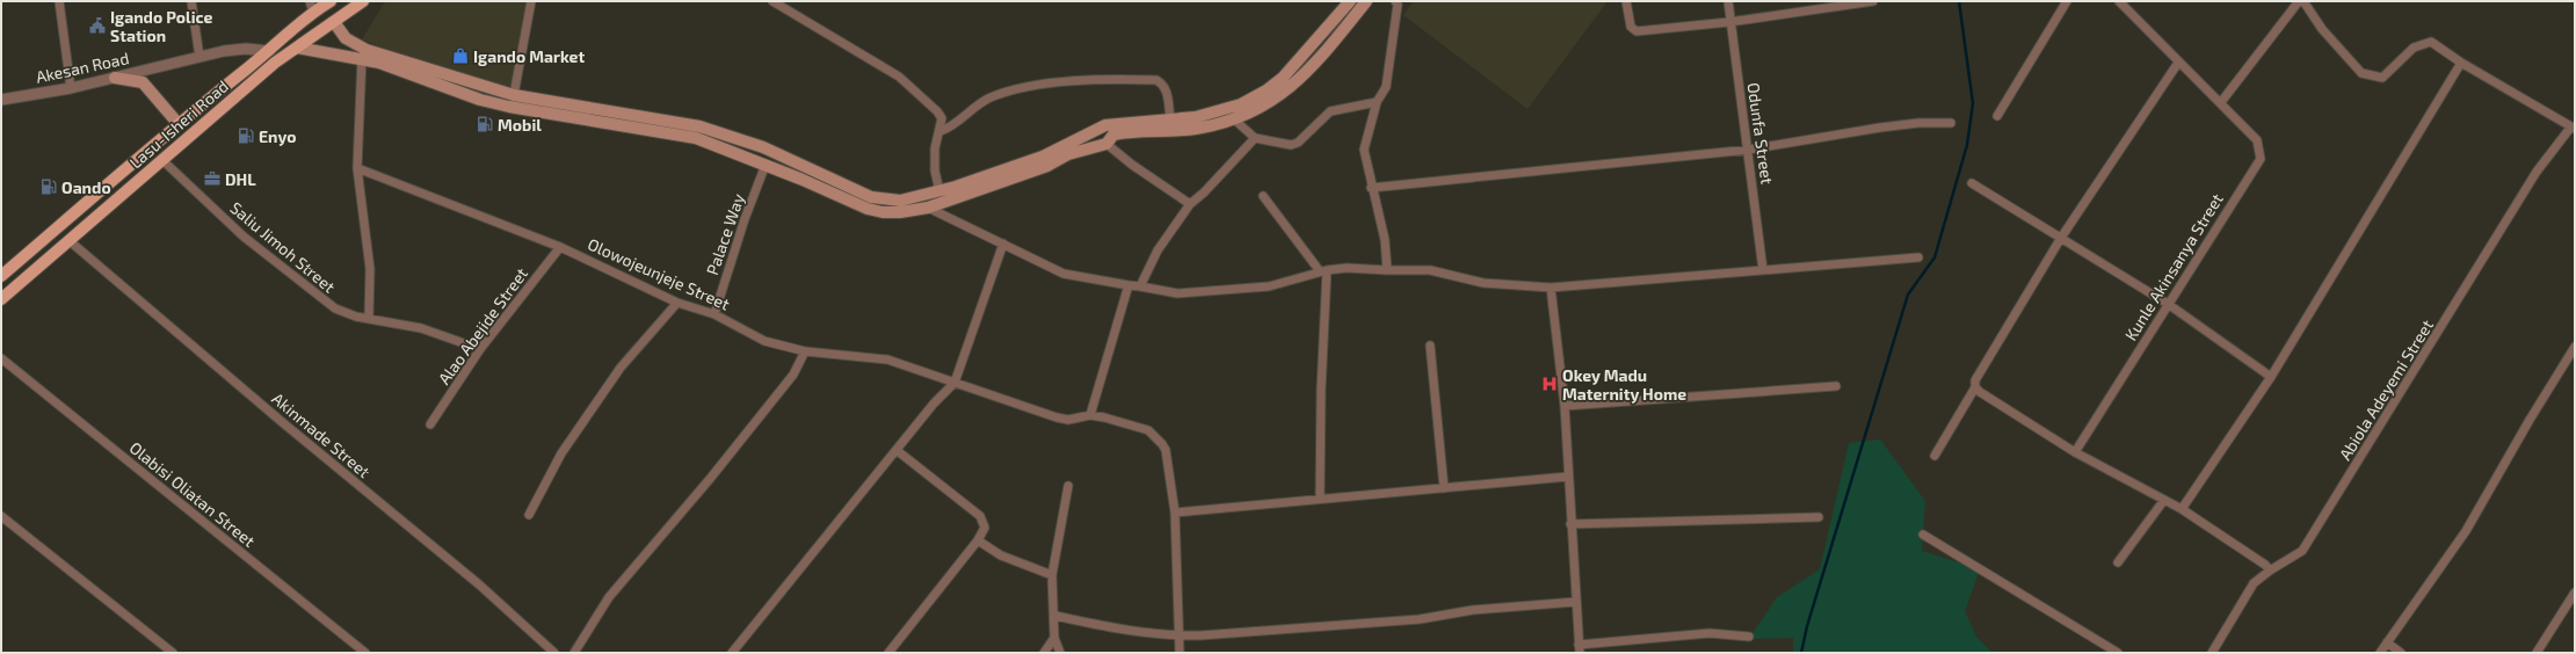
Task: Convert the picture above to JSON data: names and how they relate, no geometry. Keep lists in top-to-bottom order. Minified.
{"streets":{"main road":["Lasu-Isheri Road"],"street":["Akesan Road","Odunfa Street","Palace Way","Saliu Jimoh Street","Kunle Akinsanya Street","Olowojeunjeje Street","Alao Abejide Street","Abiola Adeyemi Street","Akinmade Street","Olabisi Oliatan Street"]},"crossings":[["Akesan Road","Lasu-Isheri Road"],["Lasu-Isheri Road","Saliu Jimoh Street"],["Lasu-Isheri Road","Akinmade Street"],["Palace Way","Olowojeunjeje Street"],["Saliu Jimoh Street","Alao Abejide Street"],["Olowojeunjeje Street","Alao Abejide Street"]],"places":{"public building":["Igando Police Station"],"shop":["Igando Market"],"fuel station":["Mobil","Enyo","Oando"],"office":["DHL"],"hospital":["Okey Madu Maternity Home"]}}
